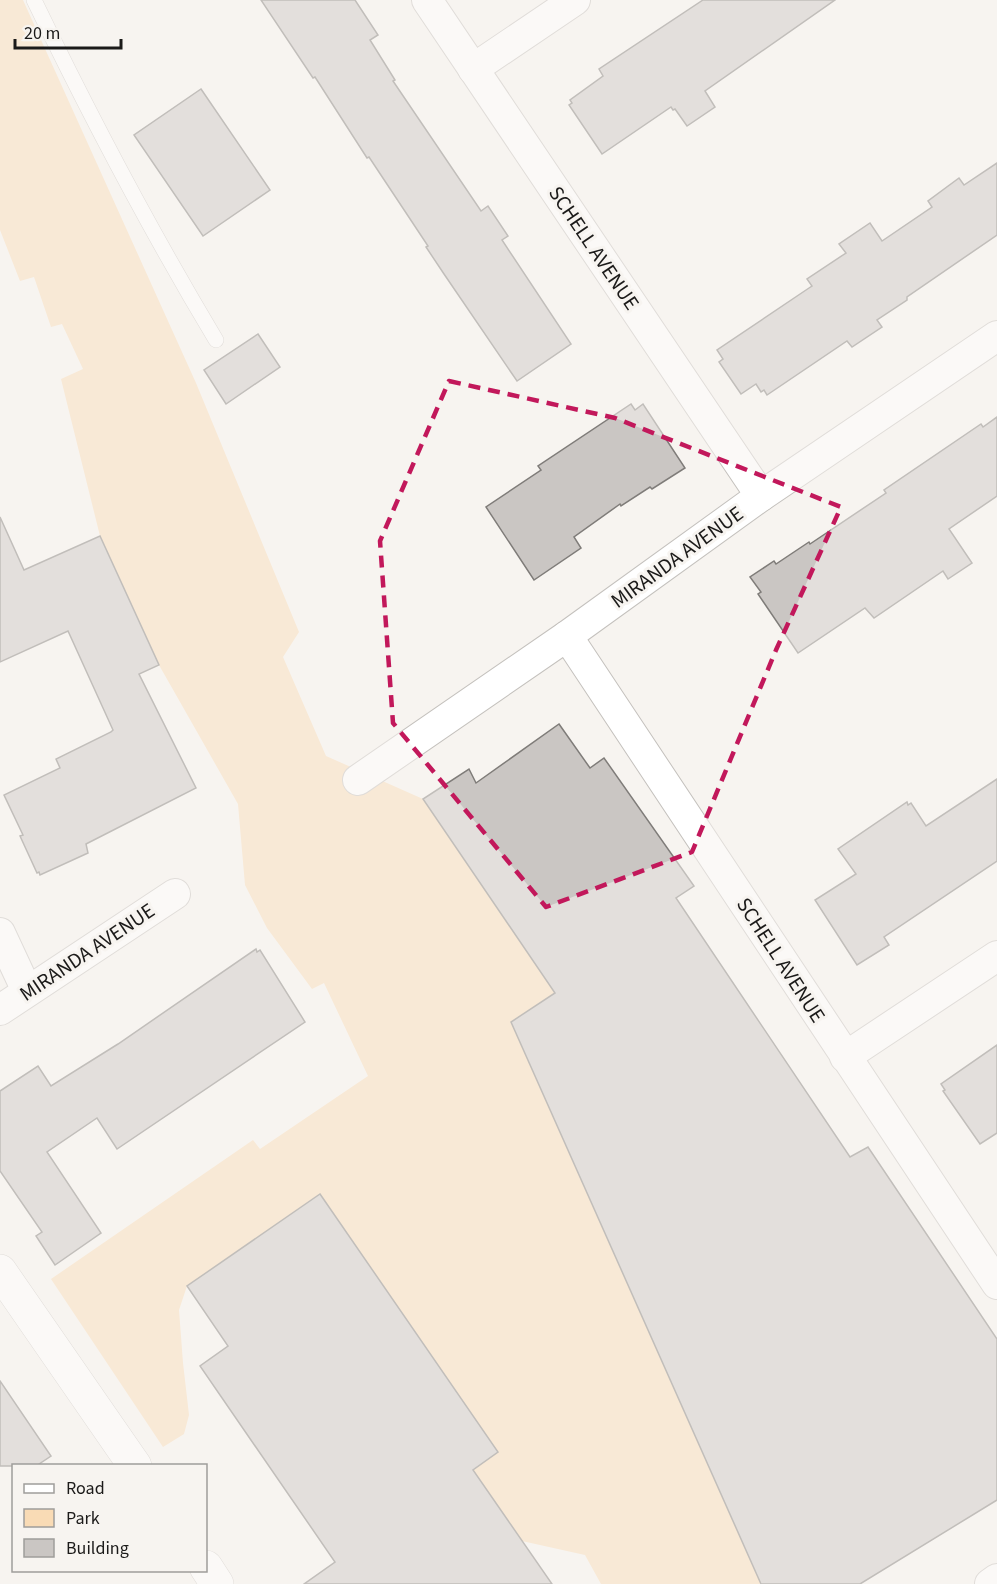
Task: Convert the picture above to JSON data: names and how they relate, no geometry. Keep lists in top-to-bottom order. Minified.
{"streets":{"street":["SCHELL AVENUE","MIRANDA AVENUE"]},"crossings":[["SCHELL AVENUE","MIRANDA AVENUE"]],"legend":["Road","Park","Building"],"scale_bar":"20 m"}
